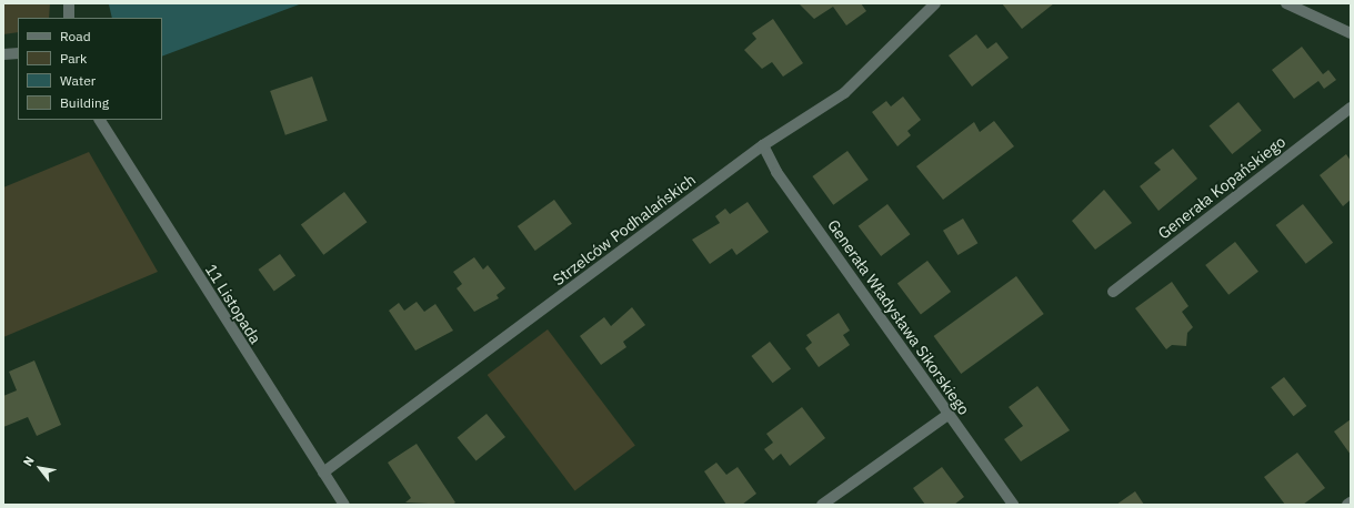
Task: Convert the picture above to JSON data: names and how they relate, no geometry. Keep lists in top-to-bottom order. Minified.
{"streets":{"street":["Generała Kopańskiego","Strzelców Podhalańskich","11 Listopada","Generała Władysława Sikorskiego"]},"crossings":[["Strzelców Podhalańskich","11 Listopada"],["Strzelców Podhalańskich","Generała Władysława Sikorskiego"]],"legend":["Road","Park","Water","Building"],"north":"top left"}
